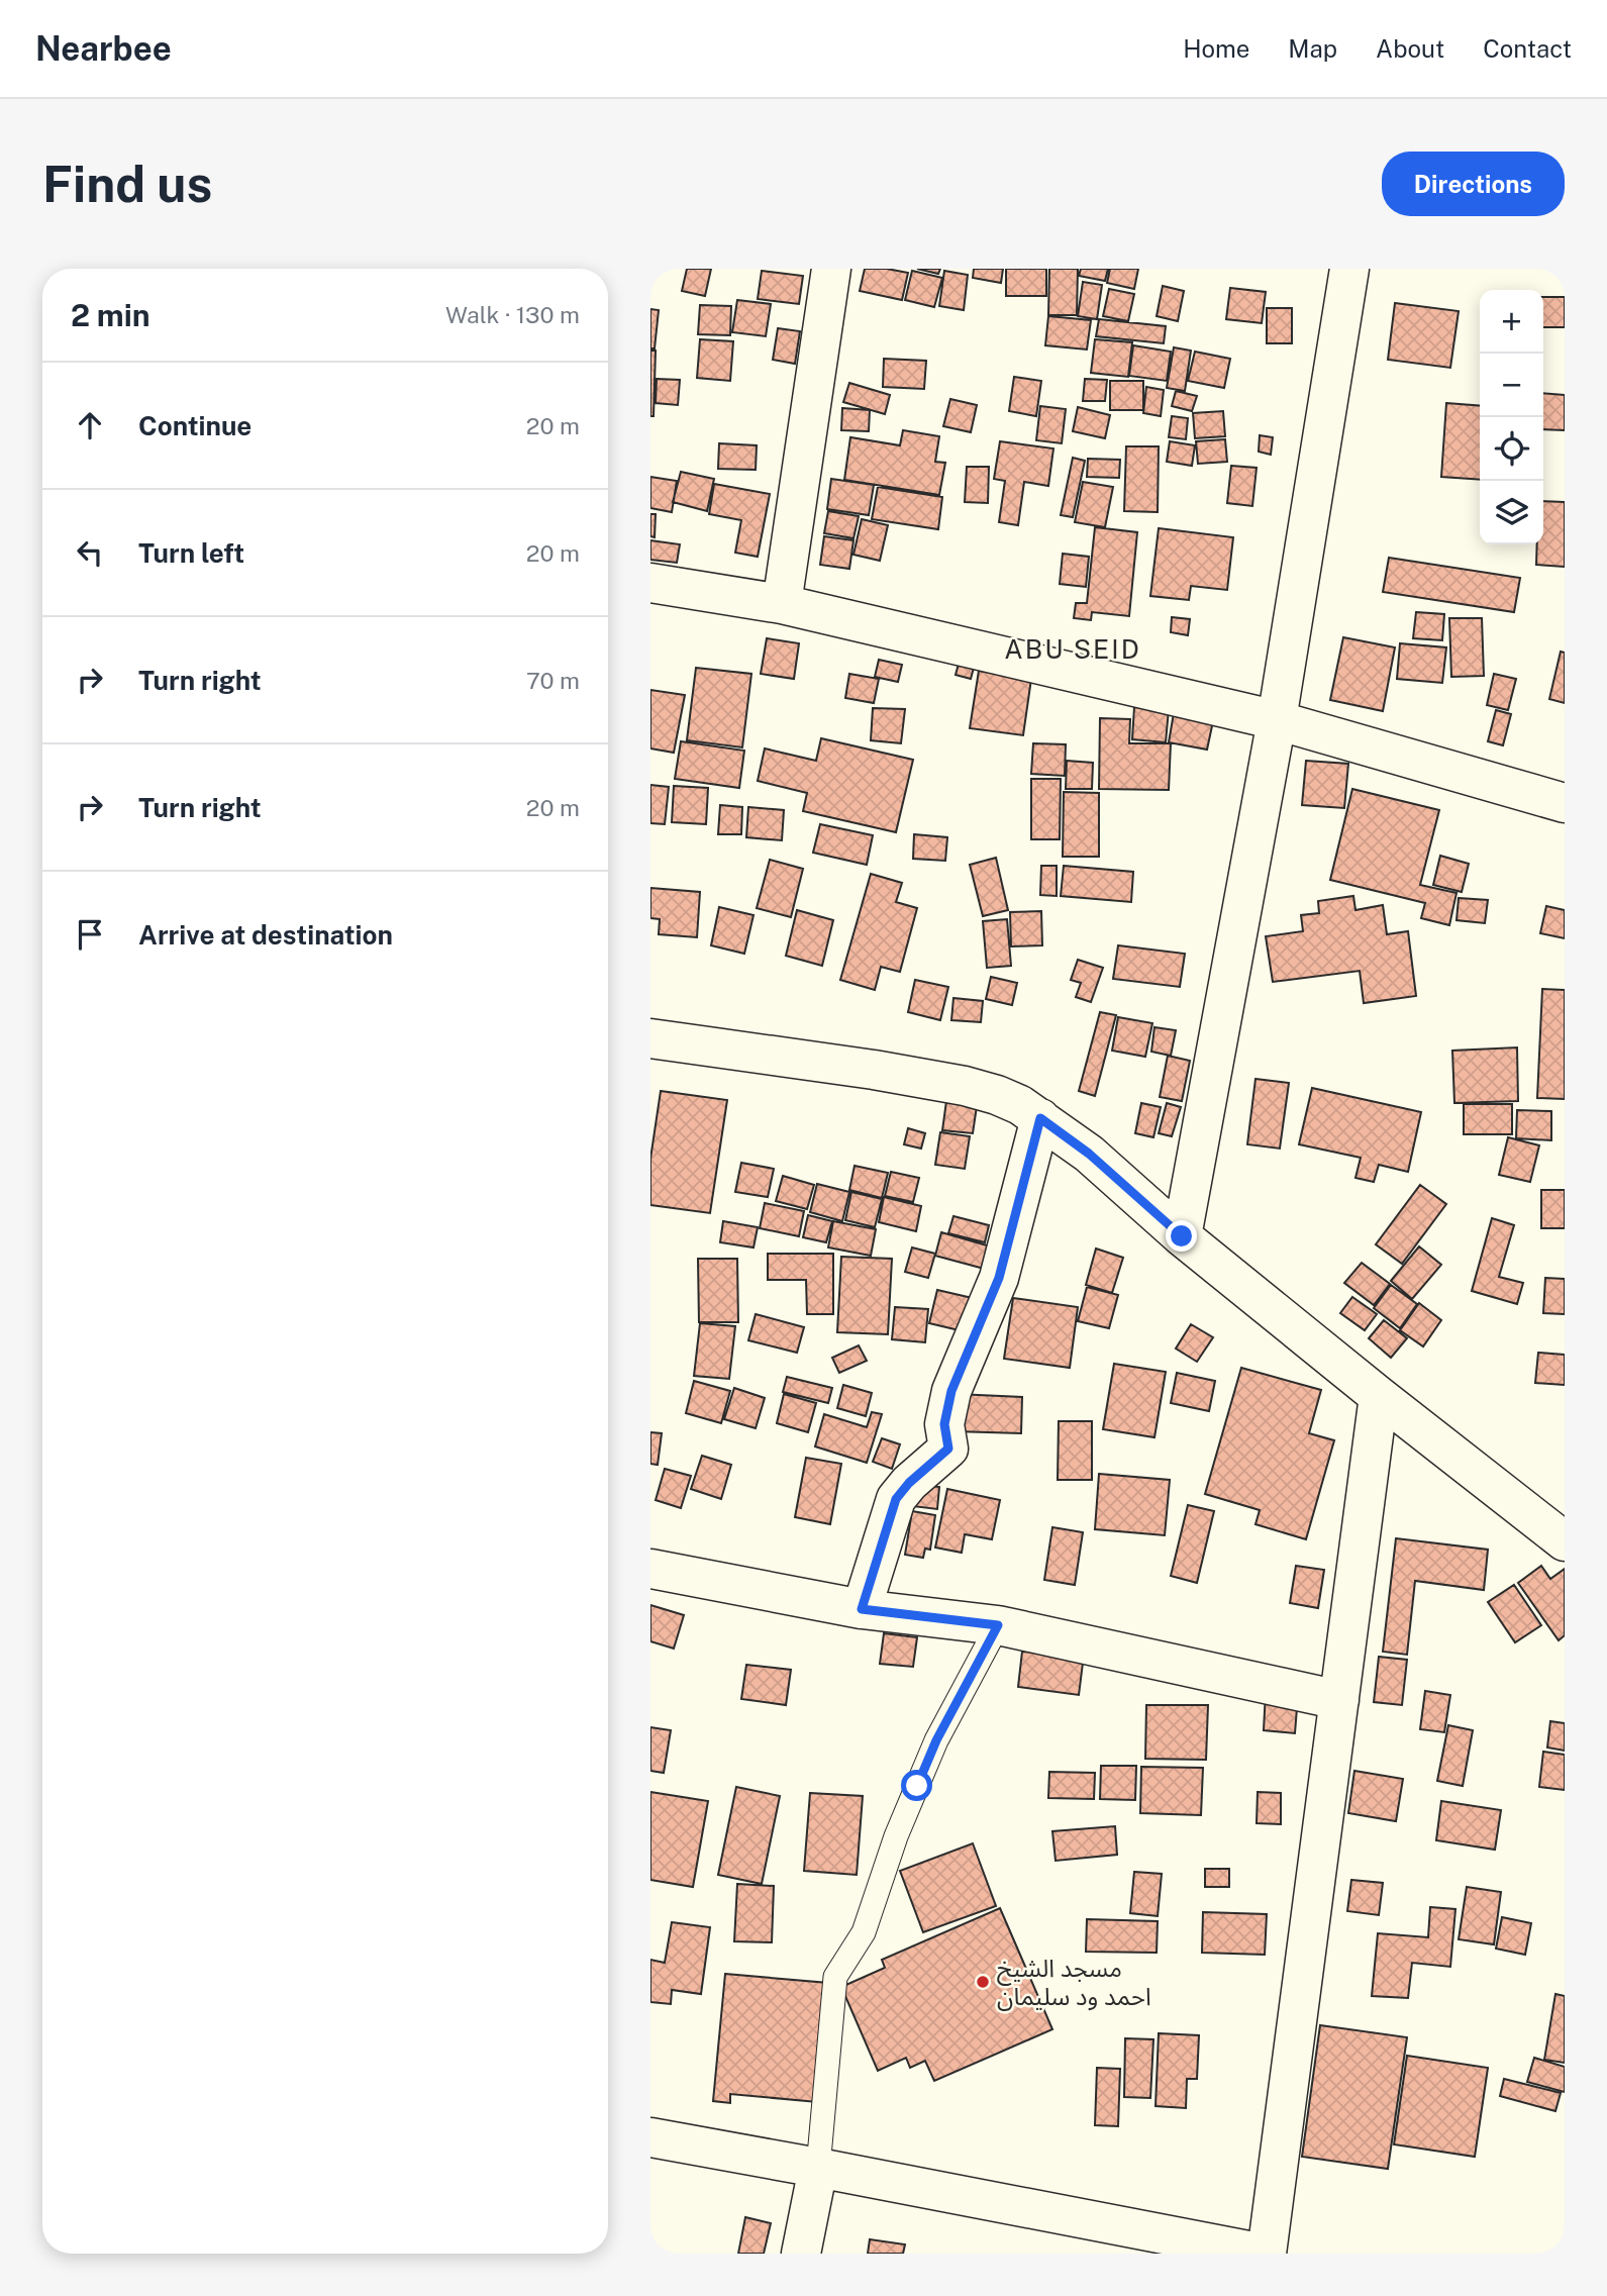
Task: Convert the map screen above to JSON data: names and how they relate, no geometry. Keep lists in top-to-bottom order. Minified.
{"districts":["ABU SEID"],"places":["مسجد الشيخ احمد ود سليمان"],"page":{"header":"Nearbee","nav":["Home","Map","About","Contact"],"buttons":"Directions","title":"Find us","heading":["2 min","Walk · 130 m"],"map_buttons":["+","−"],"list":[["Continue","20 m"],["Turn left","20 m"],["Turn right","70 m"],["Turn right","20 m"],"Arrive at destination"]}}
